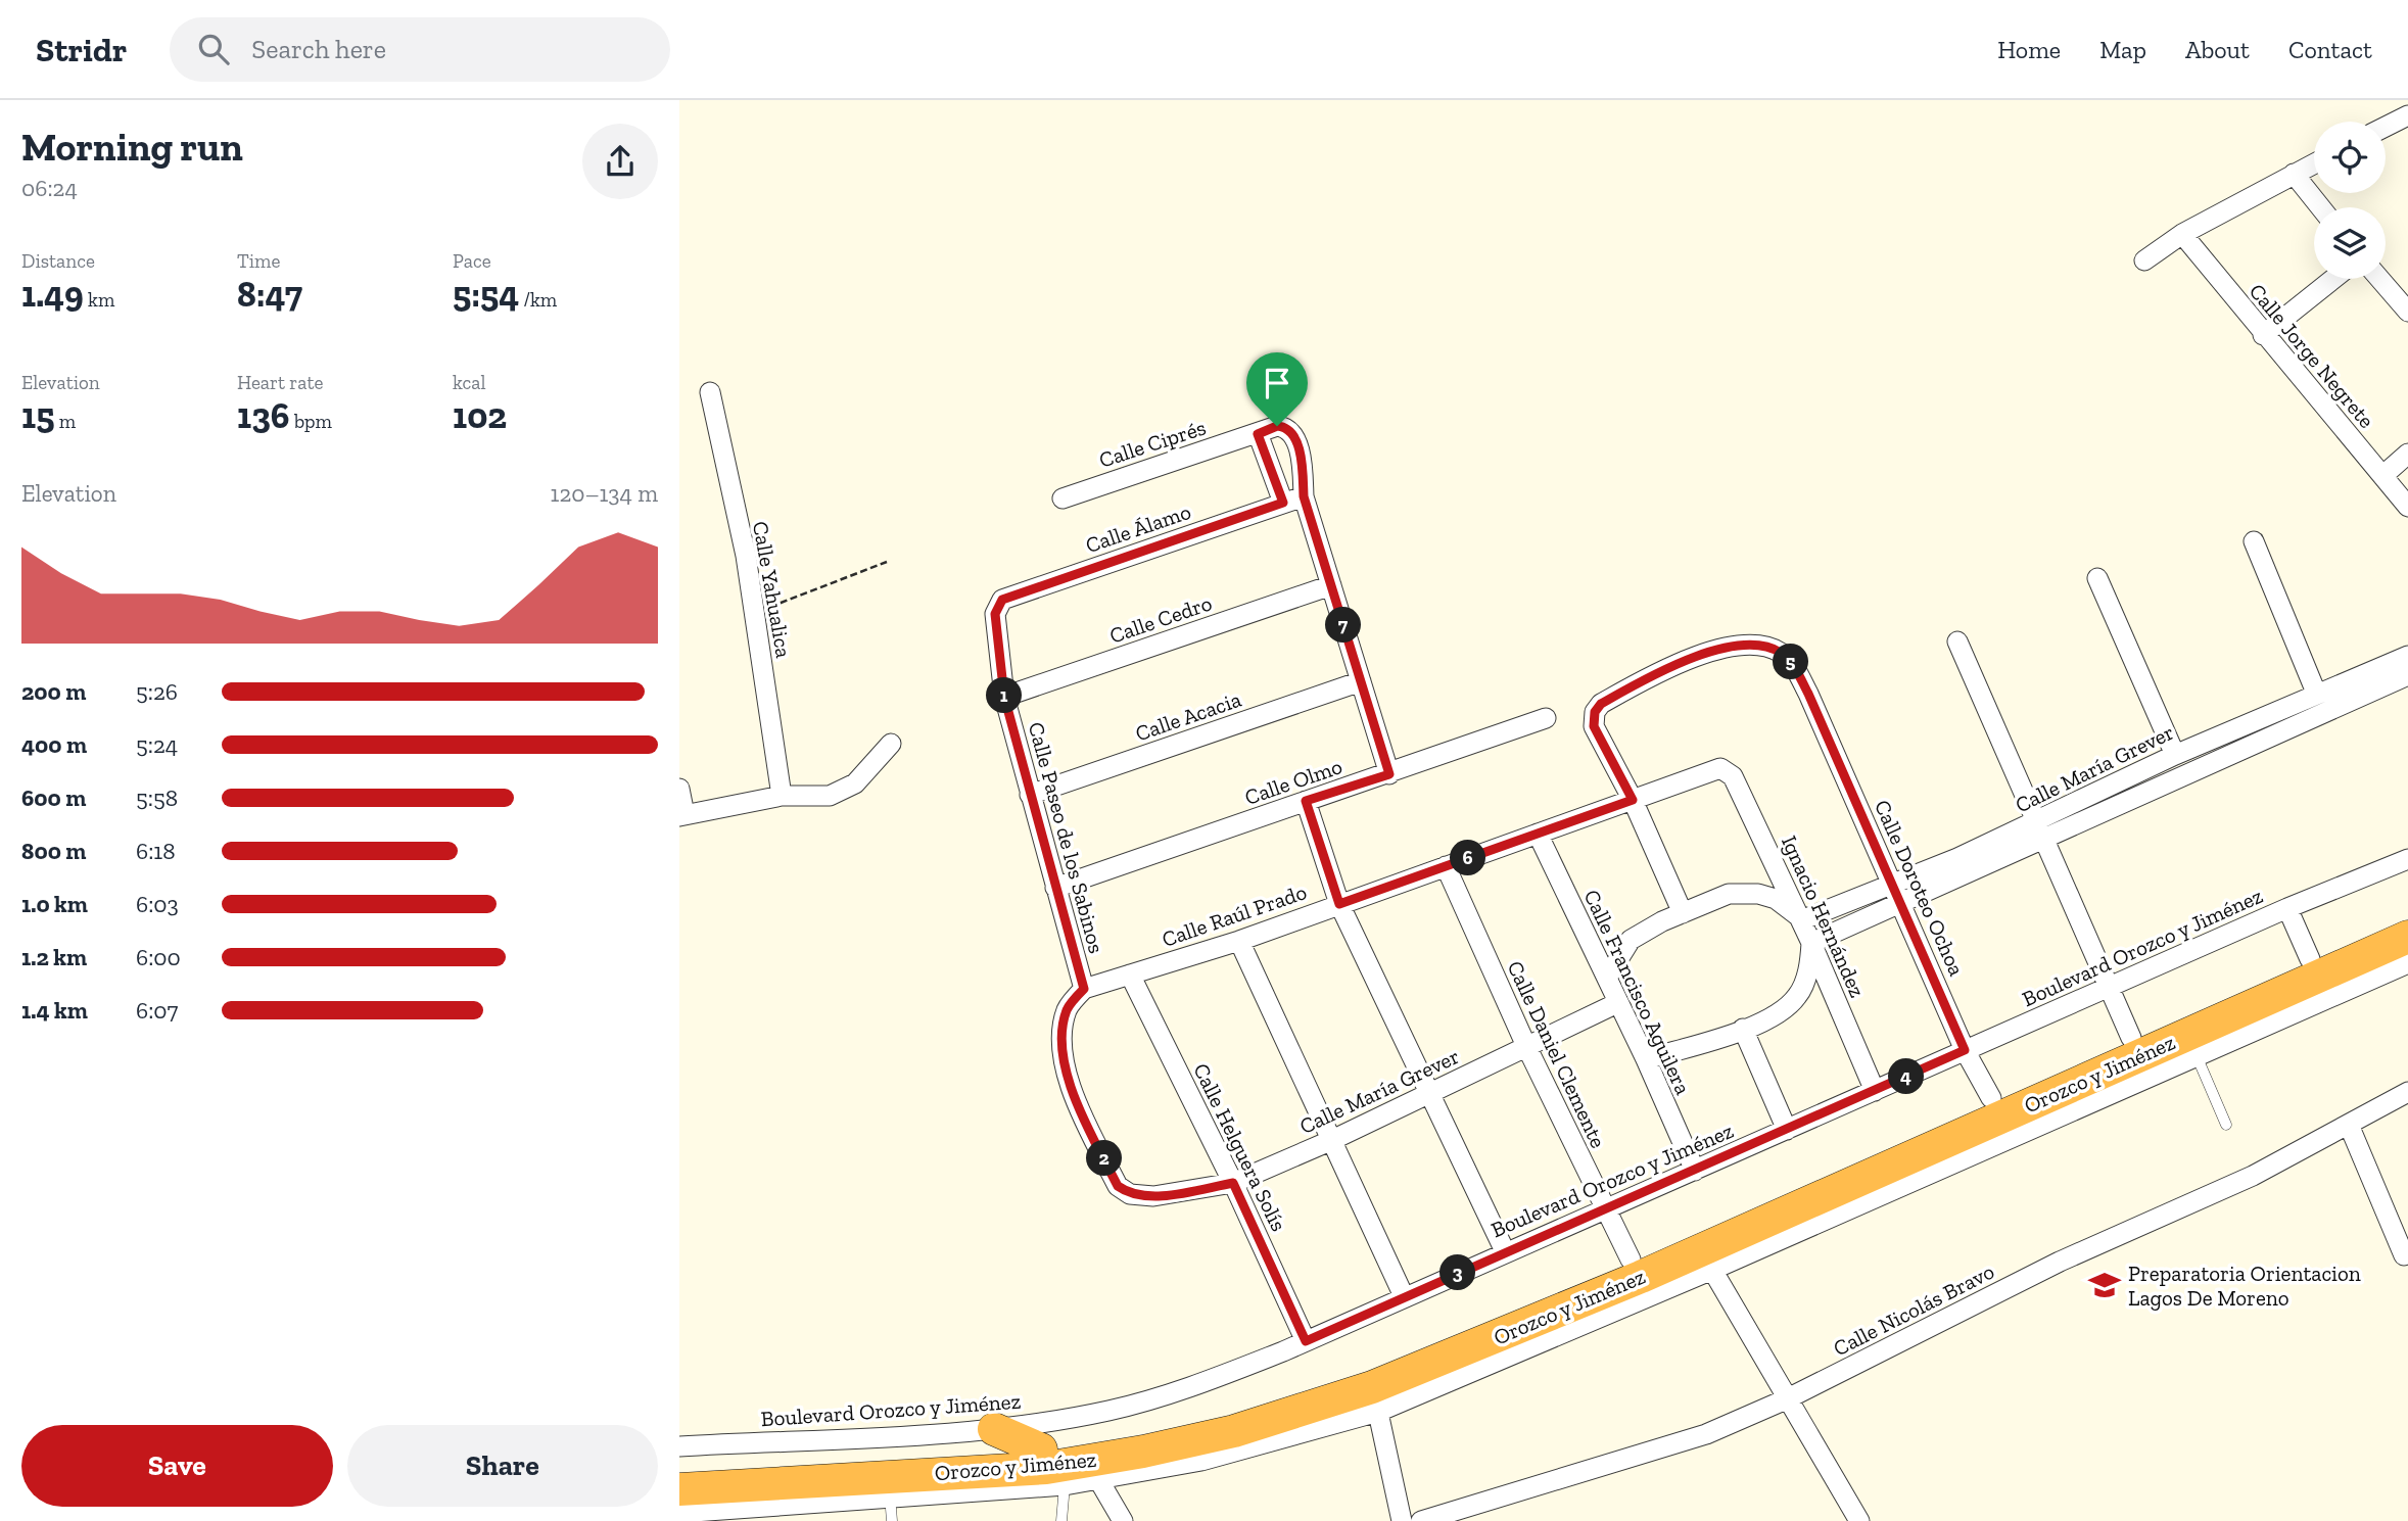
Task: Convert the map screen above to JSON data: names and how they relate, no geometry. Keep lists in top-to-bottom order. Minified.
{"streets":{"highway":["Orozco y Jiménez"],"street":["Calle Jorge Negrete","Calle Ciprés","Calle Álamo","Calle Yahualica","Calle Cedro","Calle Acacia","Calle María Grever","Calle Olmo","Calle Paseo de los Sabinos","Calle Doroteo Ochoa","Calle Raúl Prado","Ignacio Hernández","Boulevard Orozco y Jiménez","Calle Francisco Aguilera","Calle Daniel Clemente","Calle Helguera Solís","Calle Nicolás Bravo"]},"crossings":[["Calle Ciprés","Calle Álamo"],["Calle Álamo","Calle Paseo de los Sabinos"],["Calle Cedro","Calle Paseo de los Sabinos"],["Calle Acacia","Calle Paseo de los Sabinos"],["Calle María Grever","Calle Paseo de los Sabinos"],["Calle María Grever","Calle Doroteo Ochoa"],["Calle María Grever","Calle Raúl Prado"],["Calle María Grever","Ignacio Hernández"],["Calle María Grever","Calle Francisco Aguilera"],["Calle María Grever","Calle Daniel Clemente"],["Calle María Grever","Calle Helguera Solís"],["Calle Olmo","Calle Paseo de los Sabinos"],["Calle Paseo de los Sabinos","Calle Raúl Prado"],["Calle Doroteo Ochoa","Calle Raúl Prado"],["Calle Doroteo Ochoa","Boulevard Orozco y Jiménez"],["Calle Doroteo Ochoa","Orozco y Jiménez"],["Calle Raúl Prado","Ignacio Hernández"],["Calle Raúl Prado","Calle Francisco Aguilera"],["Calle Raúl Prado","Calle Daniel Clemente"],["Calle Raúl Prado","Calle Helguera Solís"],["Ignacio Hernández","Boulevard Orozco y Jiménez"],["Ignacio Hernández","Calle Francisco Aguilera"],["Boulevard Orozco y Jiménez","Calle Francisco Aguilera"],["Boulevard Orozco y Jiménez","Calle Daniel Clemente"],["Boulevard Orozco y Jiménez","Calle Helguera Solís"],["Calle Daniel Clemente","Orozco y Jiménez"]],"places":{"school or university":["Preparatoria Orientacion Lagos De Moreno"]},"page":{"header":"Stridr","search":"Search here","nav":["Home","Map","About","Contact"],"heading":["Morning run","06:24"],"stats":[["Distance","1.49 km"],["Time","8:47"],["Pace","5:54 /km"],["Elevation","15 m"],["Heart rate","136 bpm"],["kcal","102"]],"chart":["Elevation","120–134 m"],"pins":["7","5","1","6","4","2","3"],"list":[{"name":"200 m","note":"5:26"},{"name":"400 m","note":"5:24"},{"name":"600 m","note":"5:58"},{"name":"800 m","note":"6:18"},{"name":"1.0 km","note":"6:03"},{"name":"1.2 km","note":"6:00"},{"name":"1.4 km","note":"6:07"}],"buttons":["Save","Share"]}}
